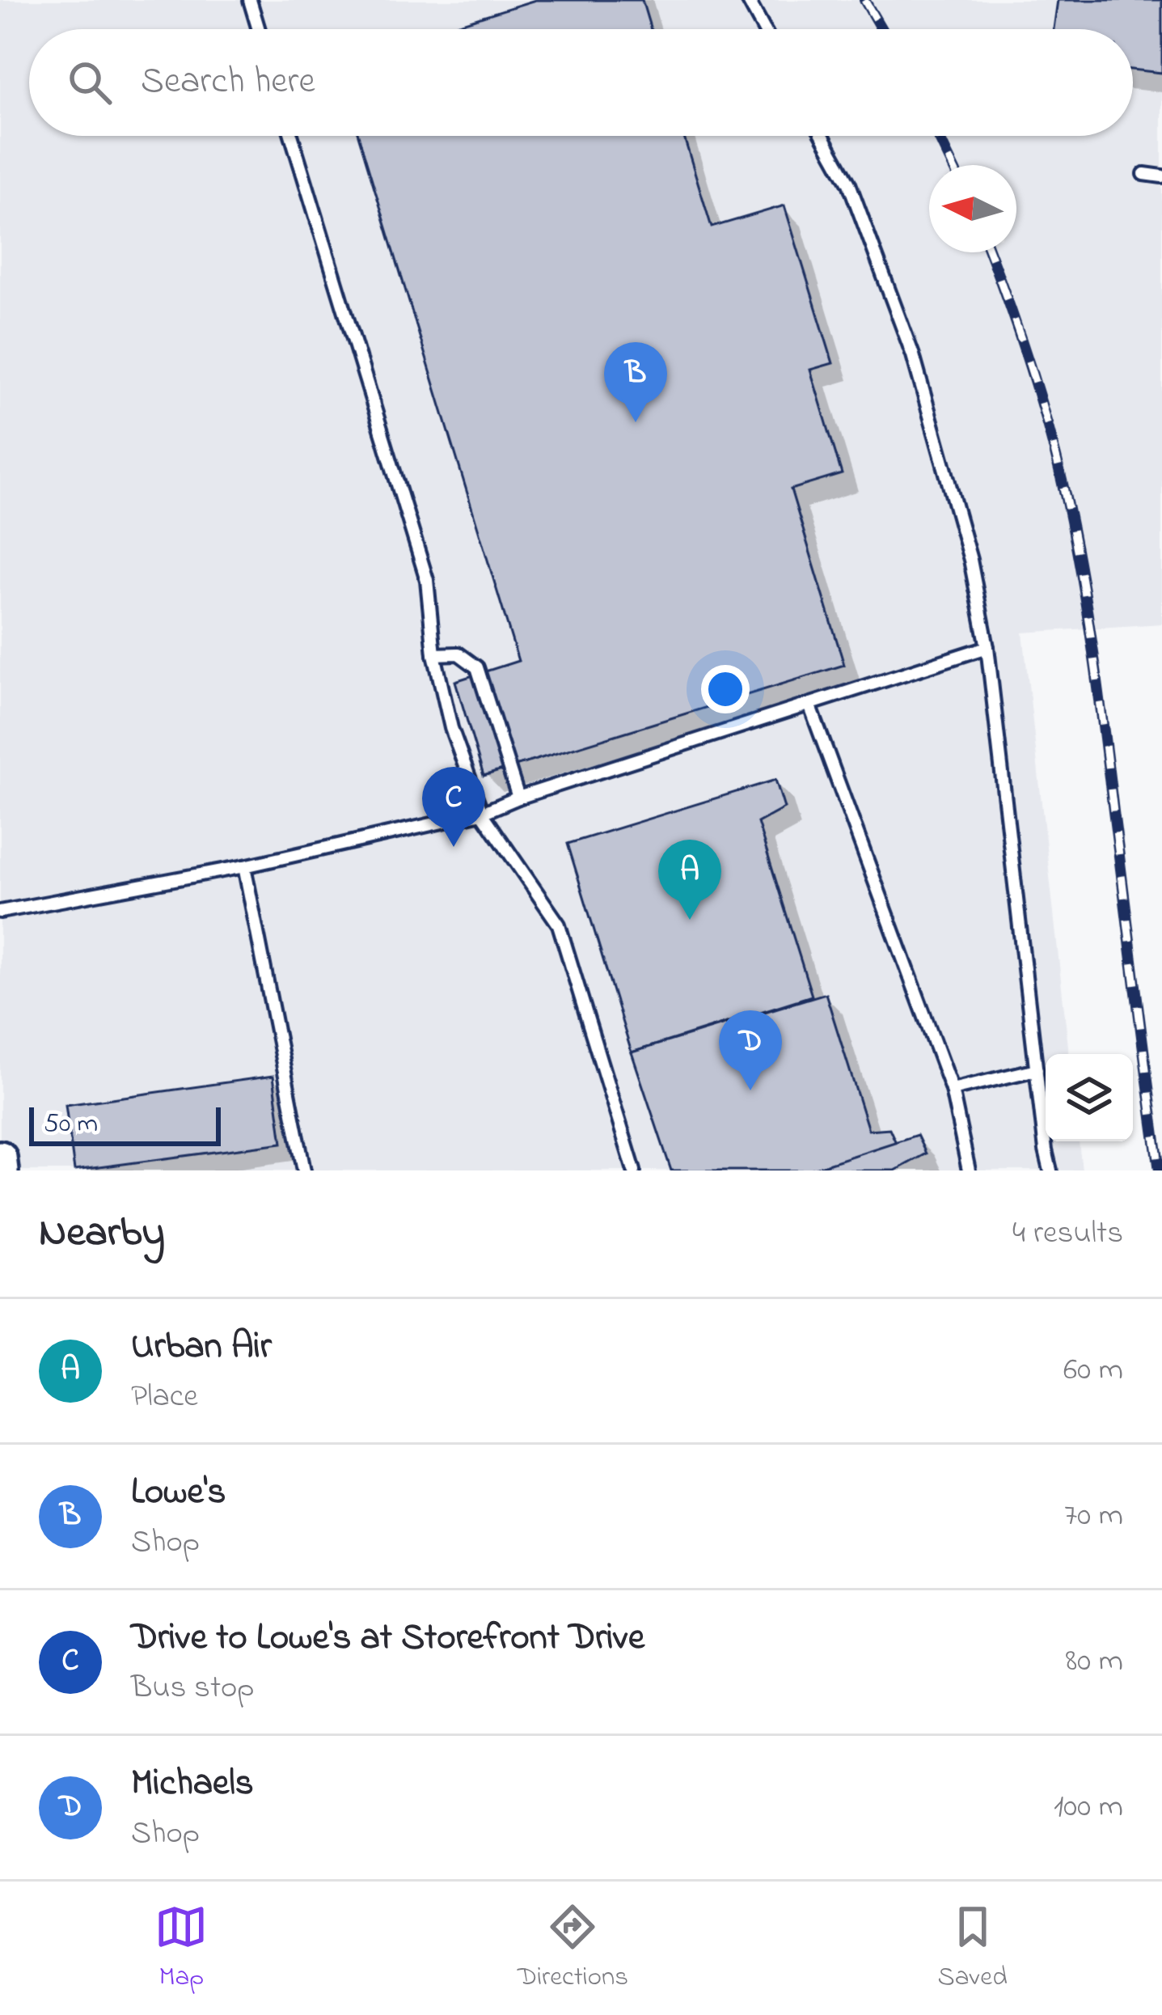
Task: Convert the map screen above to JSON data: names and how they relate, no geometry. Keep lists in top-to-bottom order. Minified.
{"scale_bar":"50 m","north":"left","page":{"search":"Search here","pins":["B","C","A","D"],"scale":"50 m","heading":["Nearby","4 results"],"list":[{"mark":"A","name":"Urban Air","note":"Place","value":"60 m"},{"mark":"B","name":"Lowe's","note":"Shop","value":"70 m"},{"mark":"C","name":"Drive to Lowe's at Storefront Drive","note":"Bus stop","value":"80 m"},{"mark":"D","name":"Michaels","note":"Shop","value":"100 m"}],"nav":["Map","Directions","Saved"]}}
